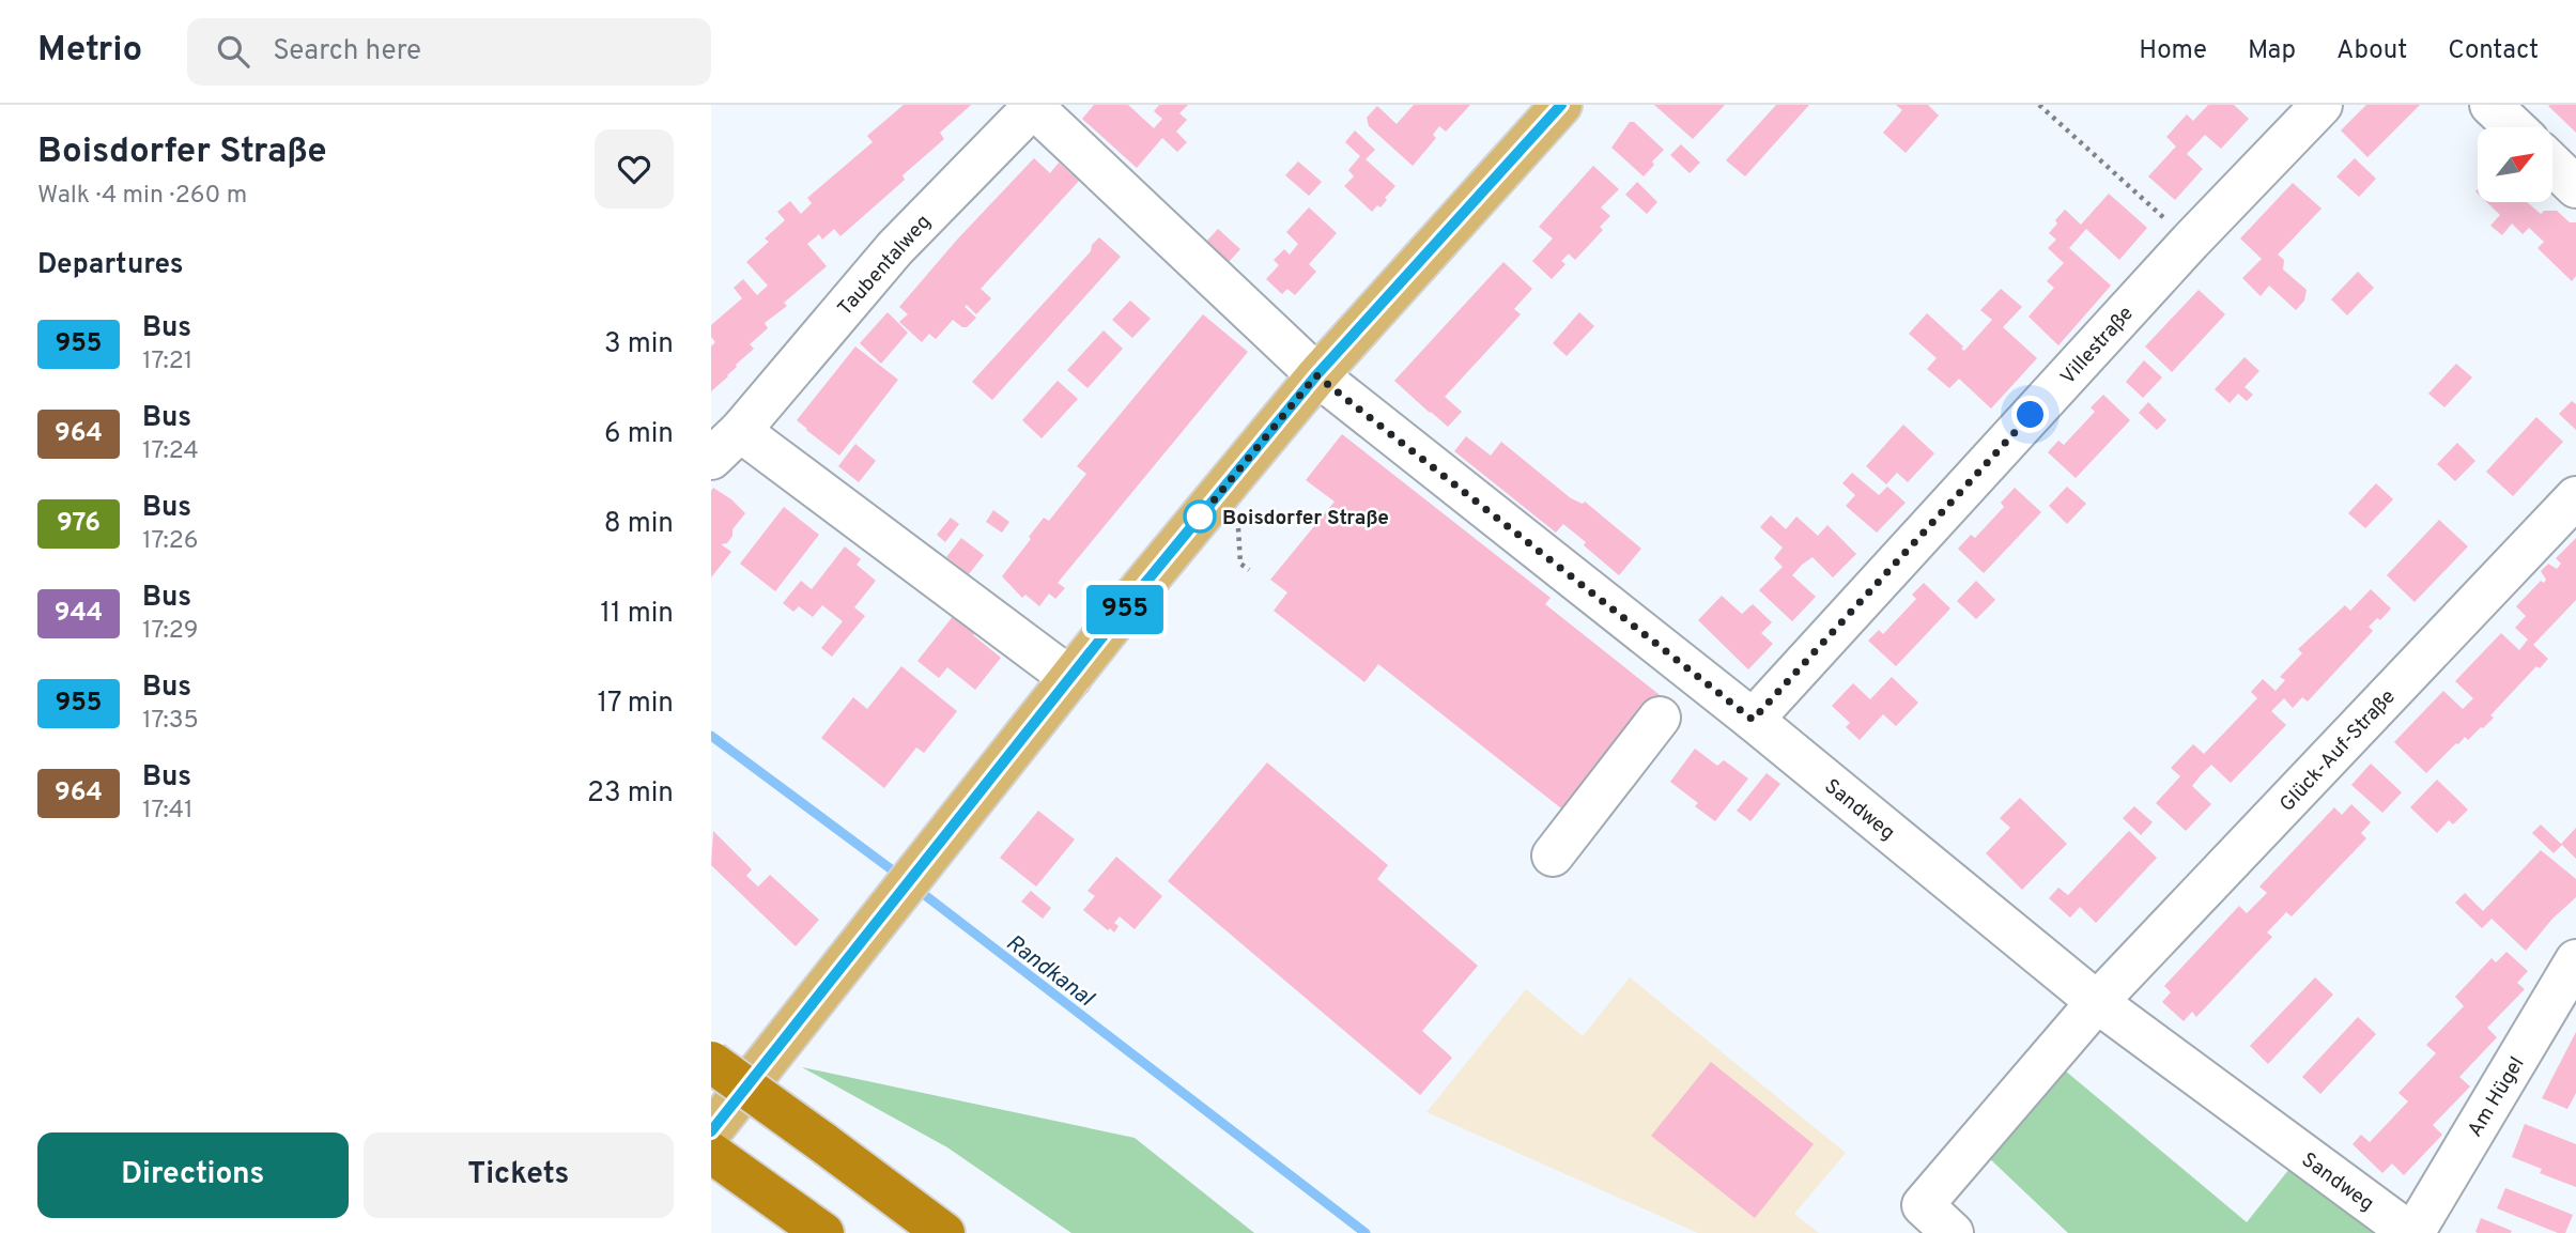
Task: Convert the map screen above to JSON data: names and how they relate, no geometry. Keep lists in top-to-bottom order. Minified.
{"streets":{"street":["Taubentalweg","Villestraße","Glück-Auf-Straße","Sandweg","Am Hügel"]},"crossings":[["Villestraße","Sandweg"],["Glück-Auf-Straße","Sandweg"],["Sandweg","Am Hügel"]],"water":["Randkanal"],"places":["Boisdorfer Straße"],"lines":["bus line 955"],"north":"top right","page":{"header":"Metrio","search":"Search here","nav":["Home","Map","About","Contact"],"heading":[["Boisdorfer Straße","Walk · 4 min · 260 m"],"Departures"],"on_map":"955","list":[{"mark":"955","name":"Bus","note":"17:21","value":"3 min"},{"mark":"964","name":"Bus","note":"17:24","value":"6 min"},{"mark":"976","name":"Bus","note":"17:26","value":"8 min"},{"mark":"944","name":"Bus","note":"17:29","value":"11 min"},{"mark":"955","name":"Bus","note":"17:35","value":"17 min"},{"mark":"964","name":"Bus","note":"17:41","value":"23 min"}],"buttons":["Directions","Tickets"]}}
